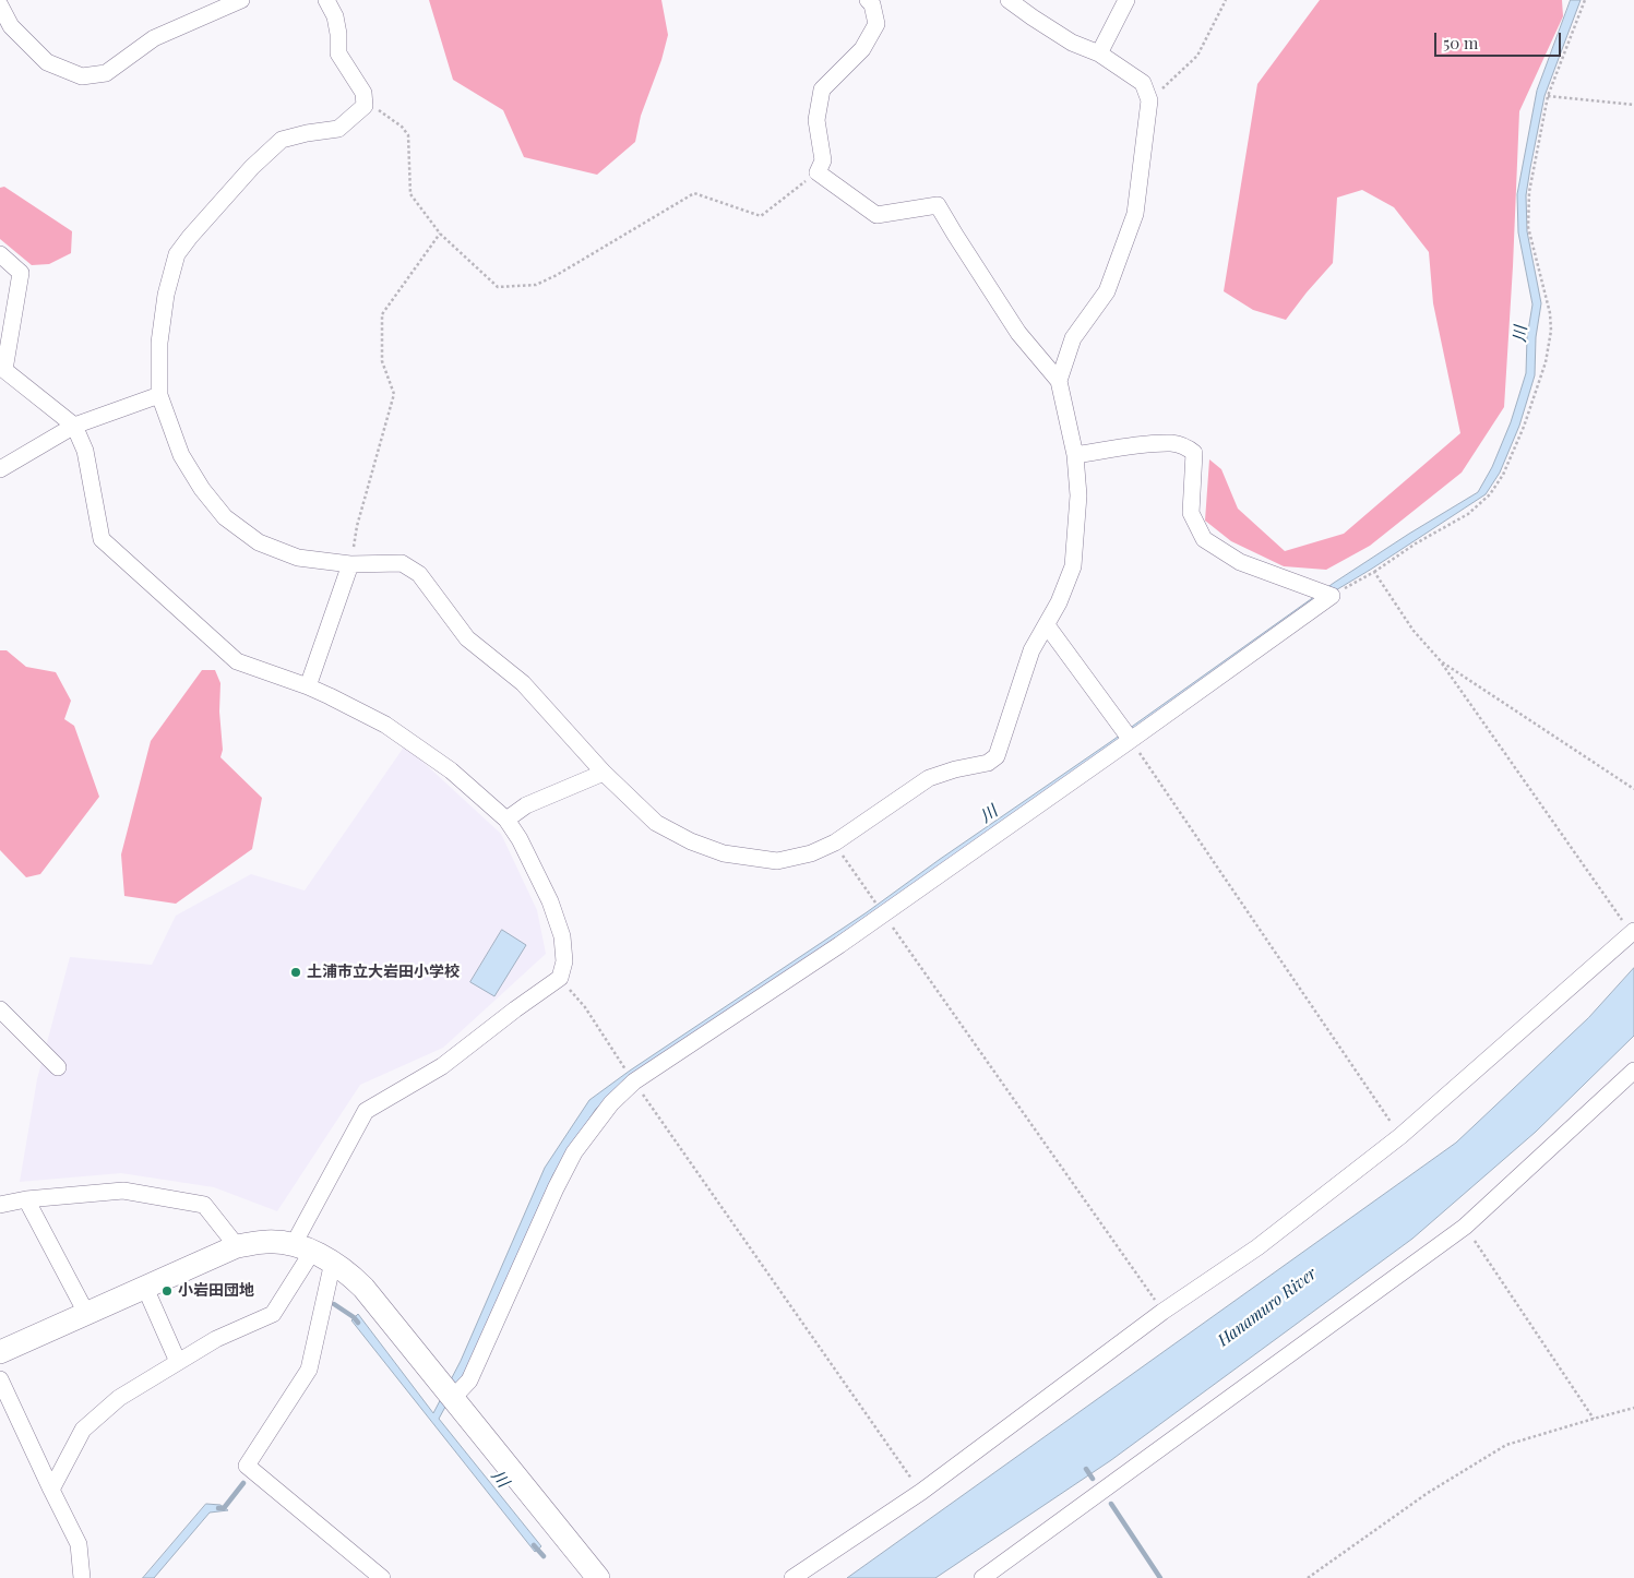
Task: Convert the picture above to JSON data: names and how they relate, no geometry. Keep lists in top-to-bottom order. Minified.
{"water":["川","Hanamuro River"],"places":["土浦市立大岩田小学校","小岩田団地"],"scale_bar":"50 m"}
